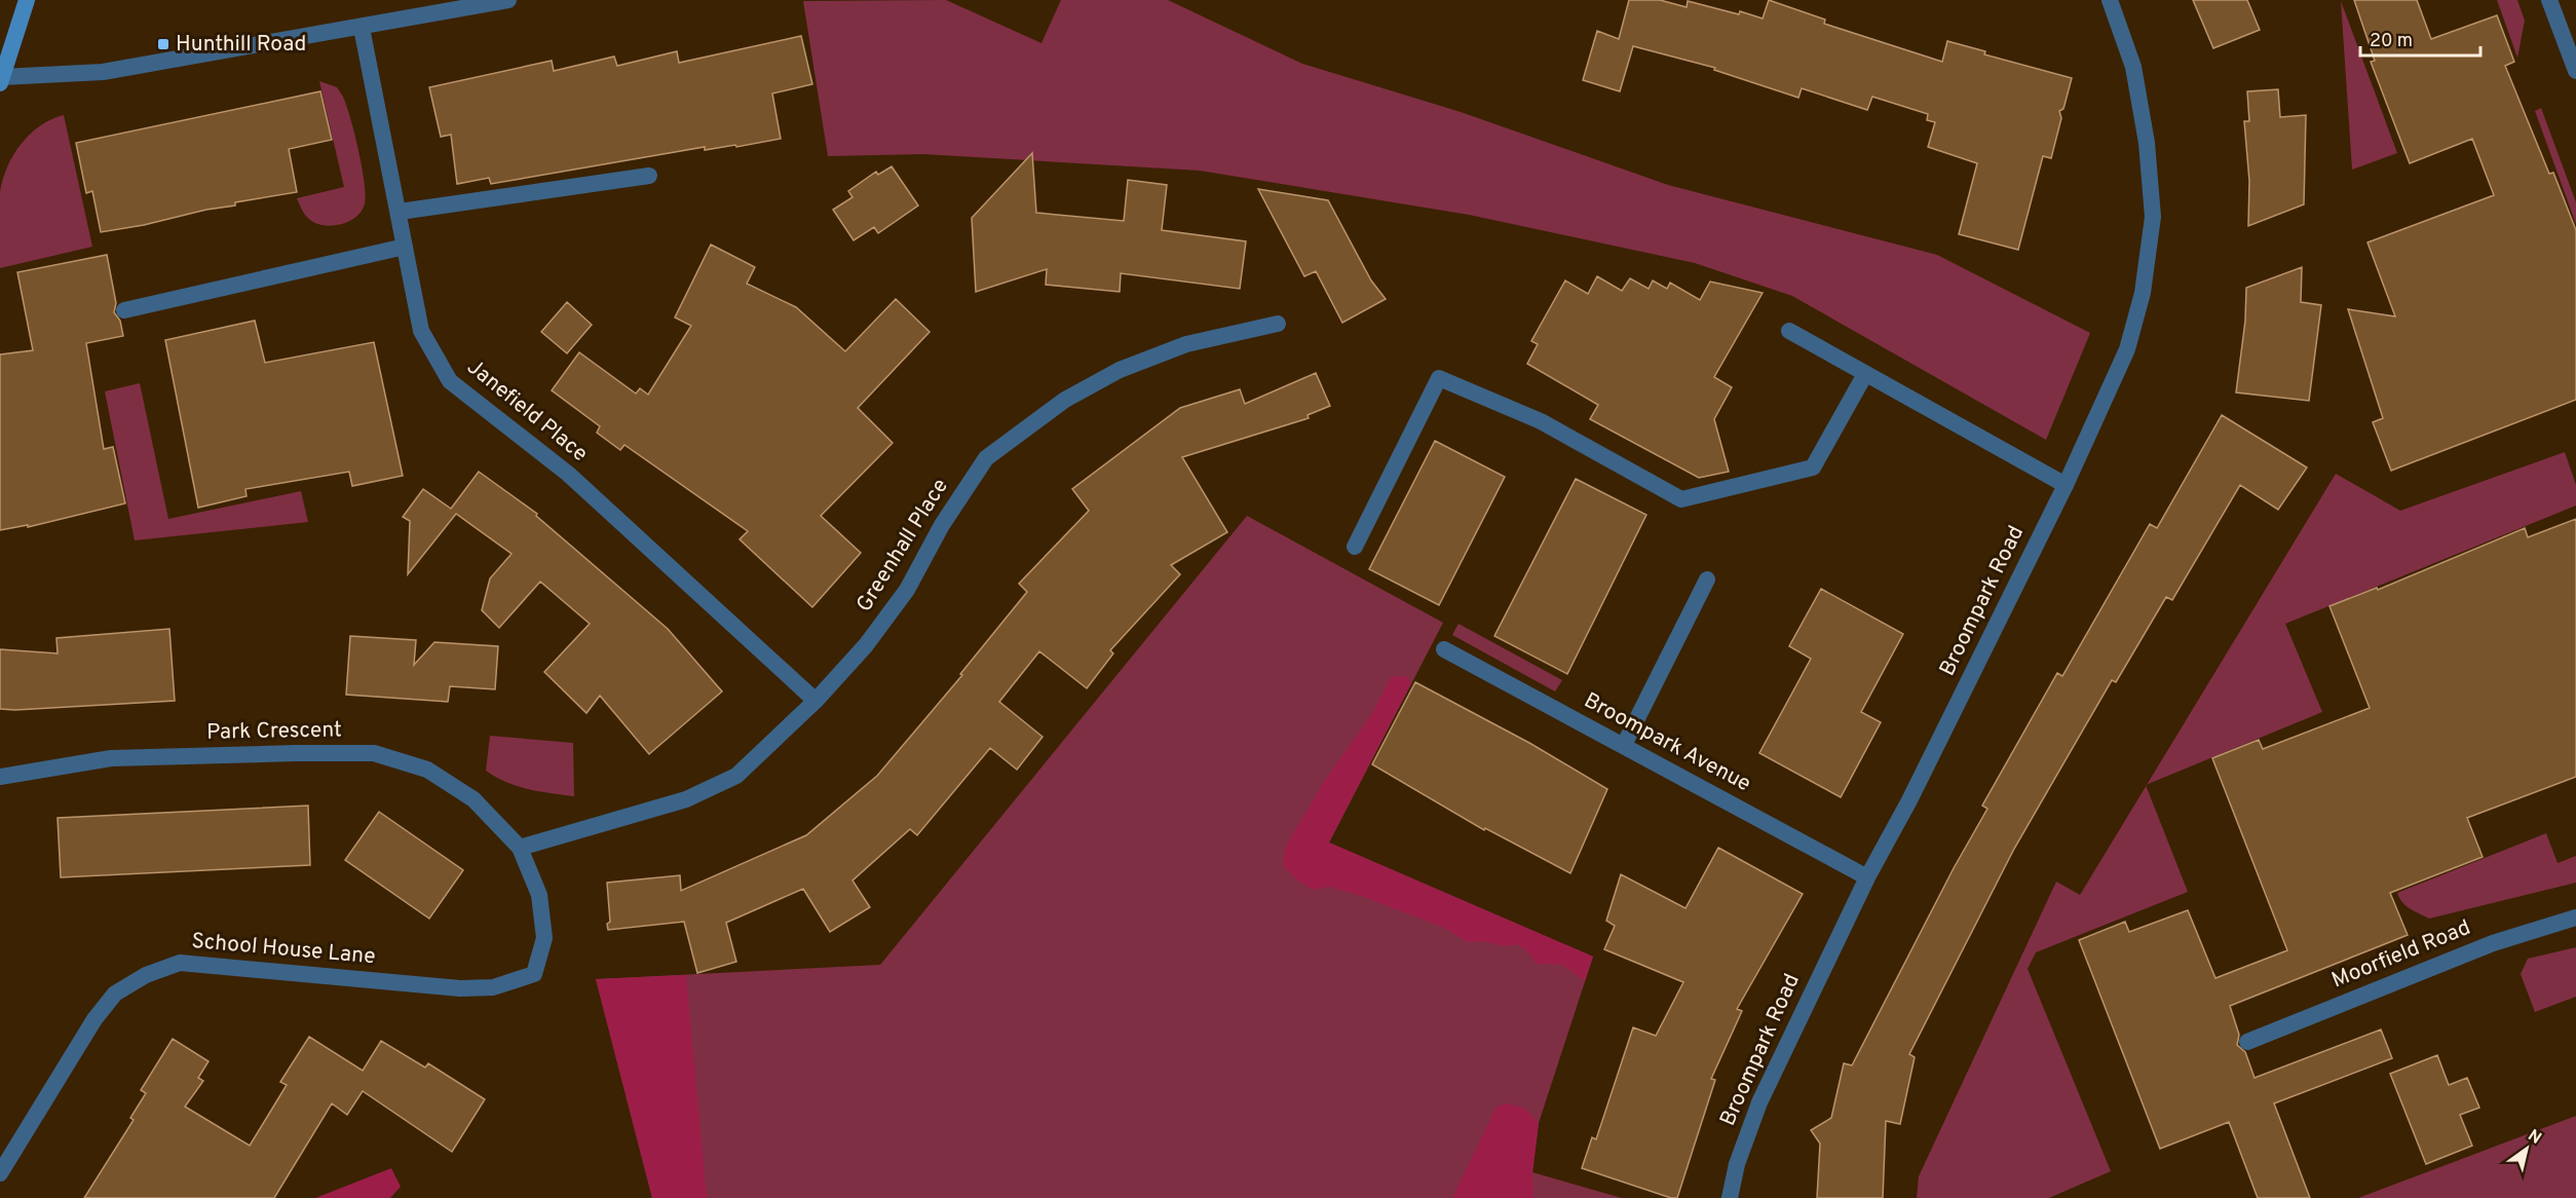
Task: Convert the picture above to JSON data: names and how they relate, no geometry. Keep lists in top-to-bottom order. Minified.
{"streets":{"street":["Janefield Place","Greenhall Place","Broompark Road","Park Crescent","Broompark Avenue","School House Lane","Moorfield Road"]},"crossings":[["Janefield Place","Greenhall Place"],["Greenhall Place","Park Crescent"],["Greenhall Place","School House Lane"],["Broompark Road","Broompark Avenue"],["Park Crescent","School House Lane"]],"places":{"transit":["Hunthill Road"]},"scale_bar":"20 m","north":"top right"}
